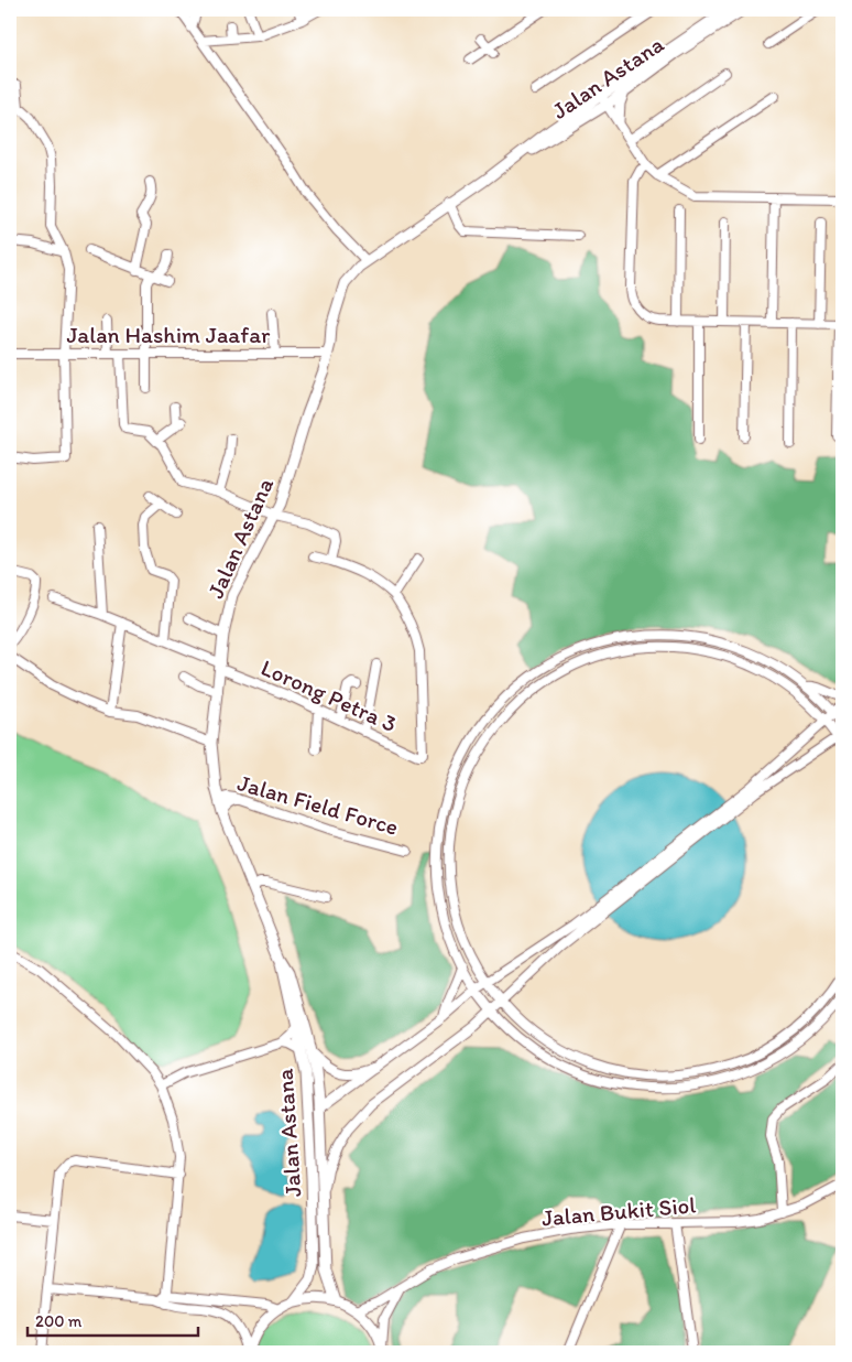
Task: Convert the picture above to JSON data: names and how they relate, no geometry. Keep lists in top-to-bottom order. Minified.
{"streets":{"main road":["Jalan Astana"],"street":["Jalan Hashim Jaafar","Lorong Petra 3","Jalan Field Force","Jalan Bukit Siol"]},"crossings":[["Jalan Astana","Jalan Hashim Jaafar"],["Jalan Astana","Lorong Petra 3"],["Jalan Astana","Jalan Field Force"]],"scale_bar":"200 m"}
